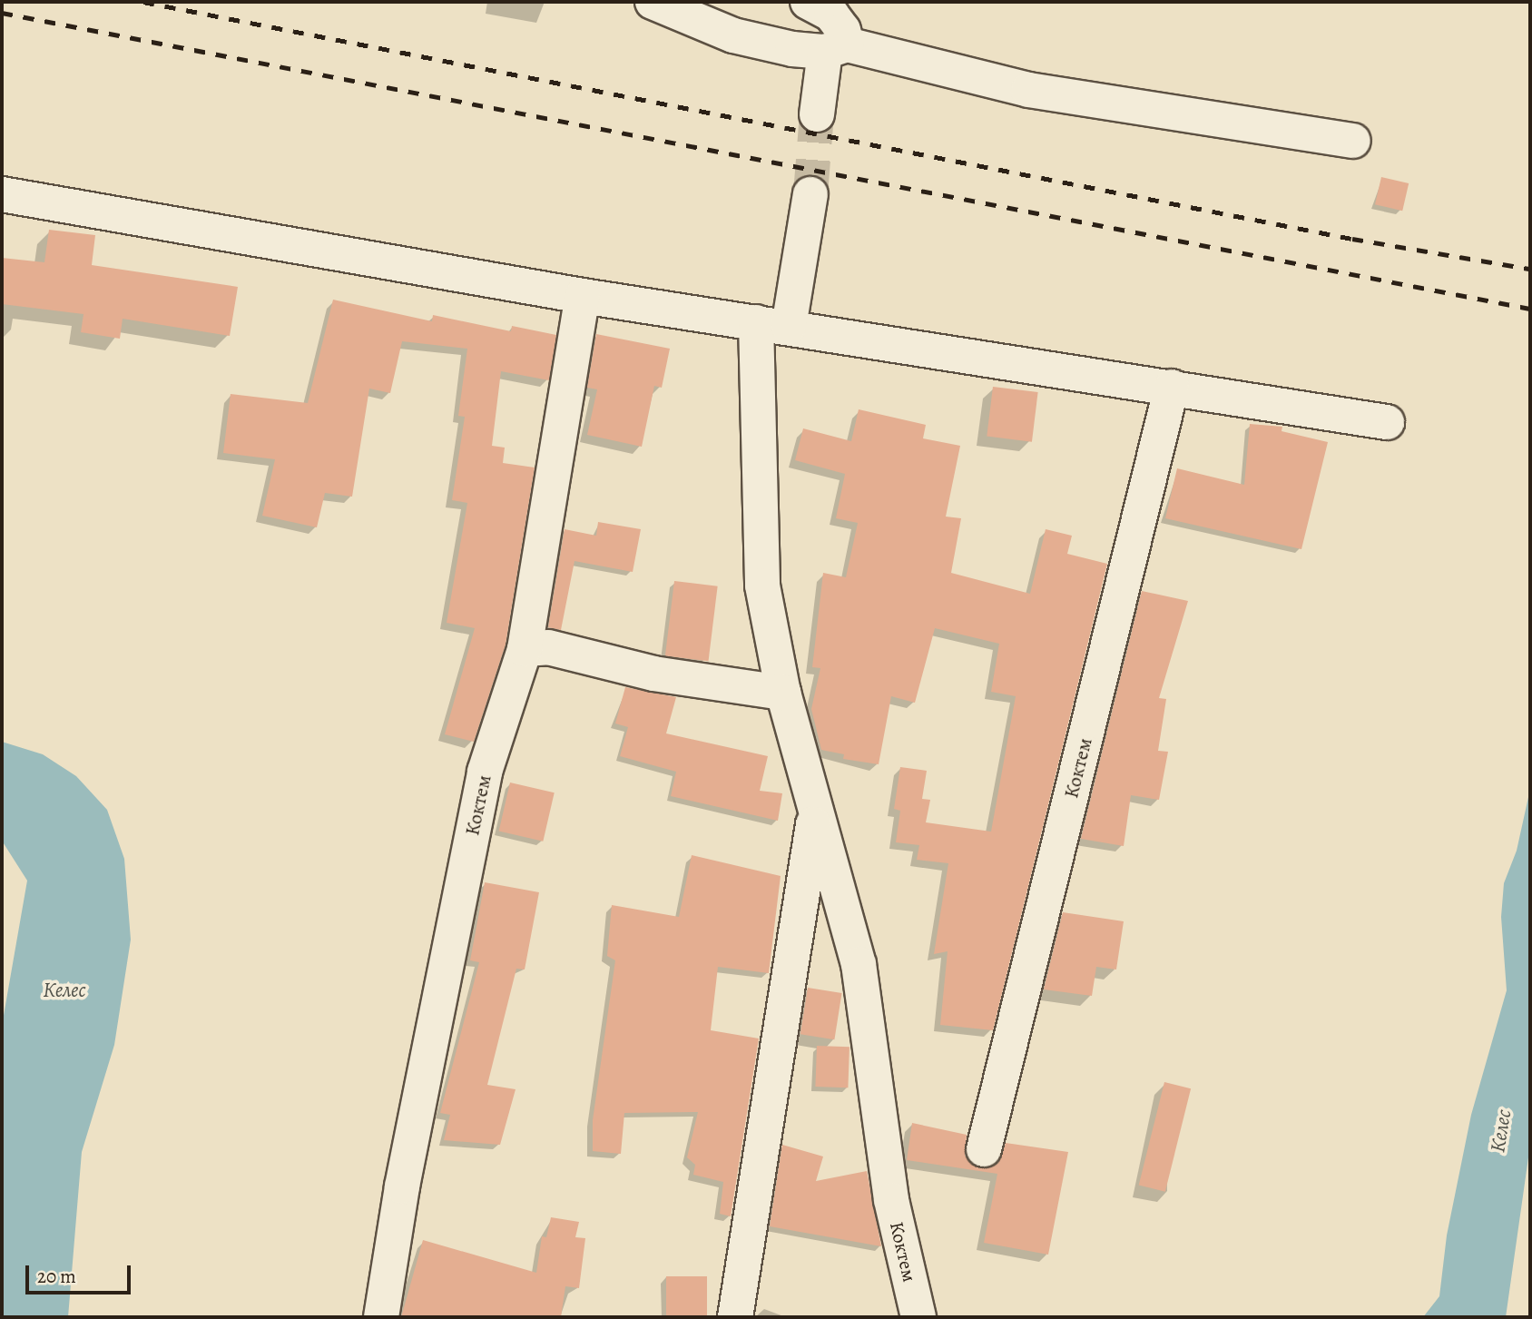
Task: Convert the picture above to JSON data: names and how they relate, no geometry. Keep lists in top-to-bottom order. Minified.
{"streets":{"street":["Коктем"]},"water":["Келес"],"scale_bar":"20 m"}
